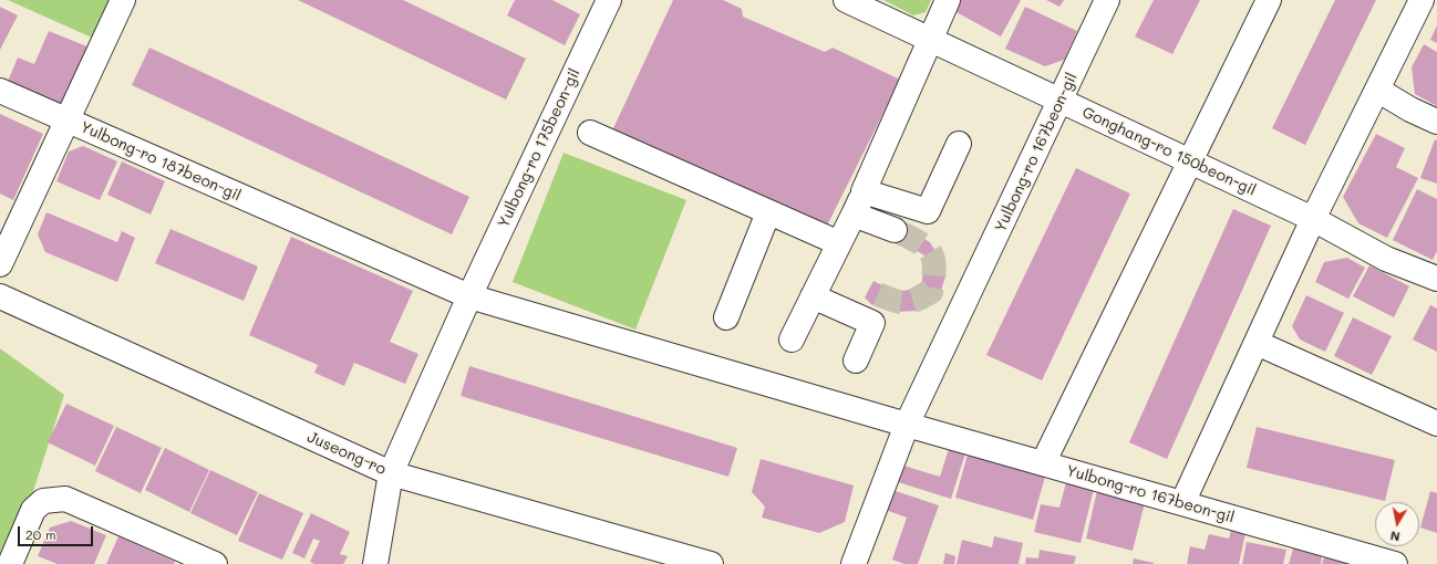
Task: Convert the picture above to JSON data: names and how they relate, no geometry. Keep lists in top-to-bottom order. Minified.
{"streets":{"street":["Yulbong-ro 175beon-gil","Gonghang-ro 150beon-gil","Yulbong-ro 167beon-gil","Yulbong-ro 187beon-gil","Juseong-ro"]},"crossings":[["Yulbong-ro 175beon-gil","Yulbong-ro 167beon-gil"],["Yulbong-ro 175beon-gil","Yulbong-ro 187beon-gil"],["Yulbong-ro 175beon-gil","Juseong-ro"],["Gonghang-ro 150beon-gil","Yulbong-ro 167beon-gil"],["Yulbong-ro 167beon-gil","Yulbong-ro 187beon-gil"]],"scale_bar":"20 m","north":"bottom"}
